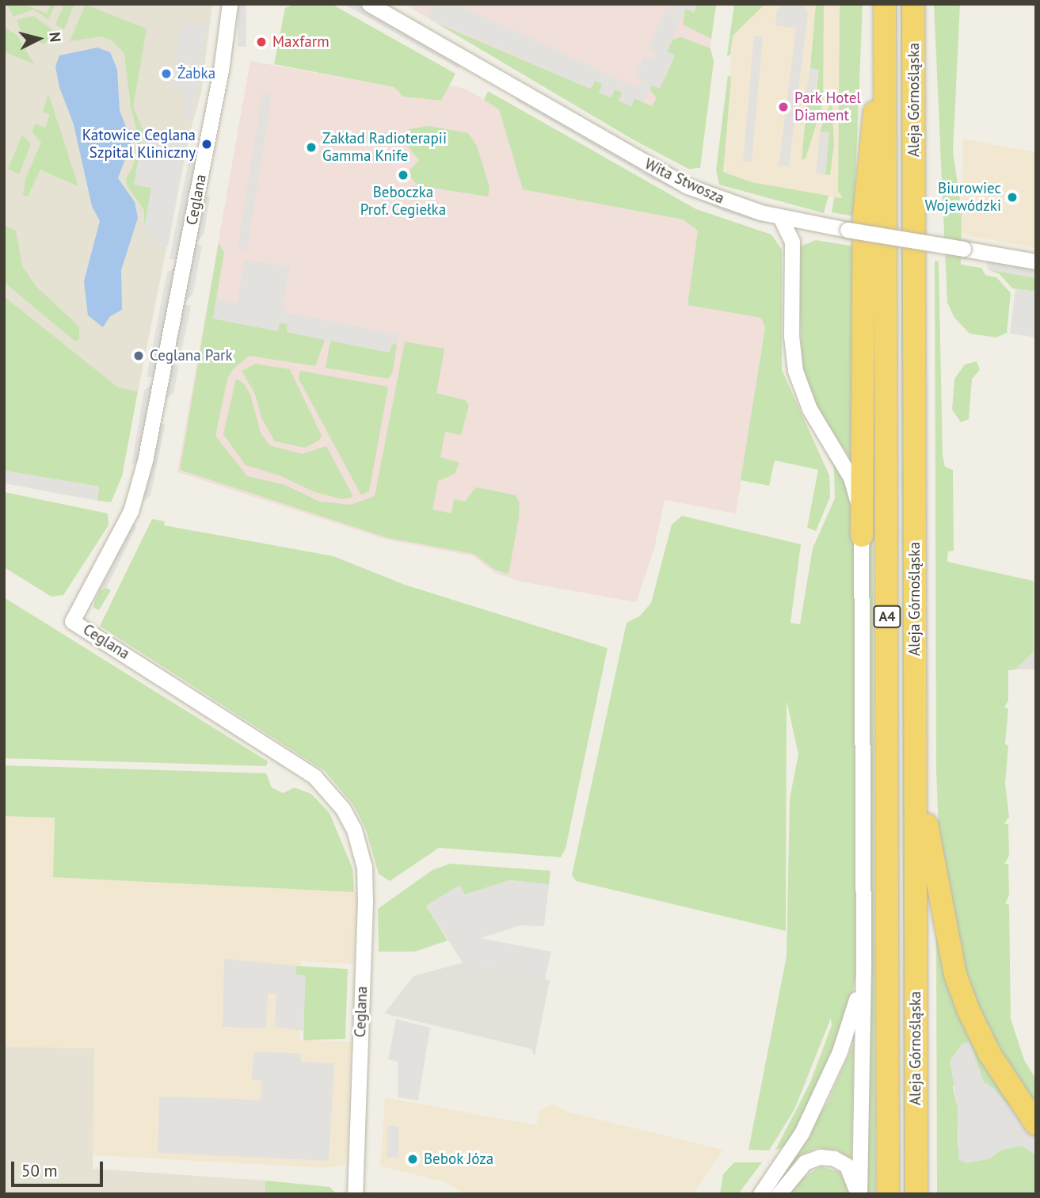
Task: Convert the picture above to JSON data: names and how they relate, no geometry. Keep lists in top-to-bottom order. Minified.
{"streets":{"highway":["Aleja Górnośląska","A4"],"street":["Wita Stwosza","Ceglana"]},"places":["Maxfarm","Żabka","Park Hotel Diament","Katowice Ceglana Szpital Kliniczny","Zakład Radioterapii Gamma Knife","Beboczka Prof. Cegiełka","Biurowiec Wojewódzki","Ceglana Park","Bebok Józa"],"scale_bar":"50 m","north":"right"}
